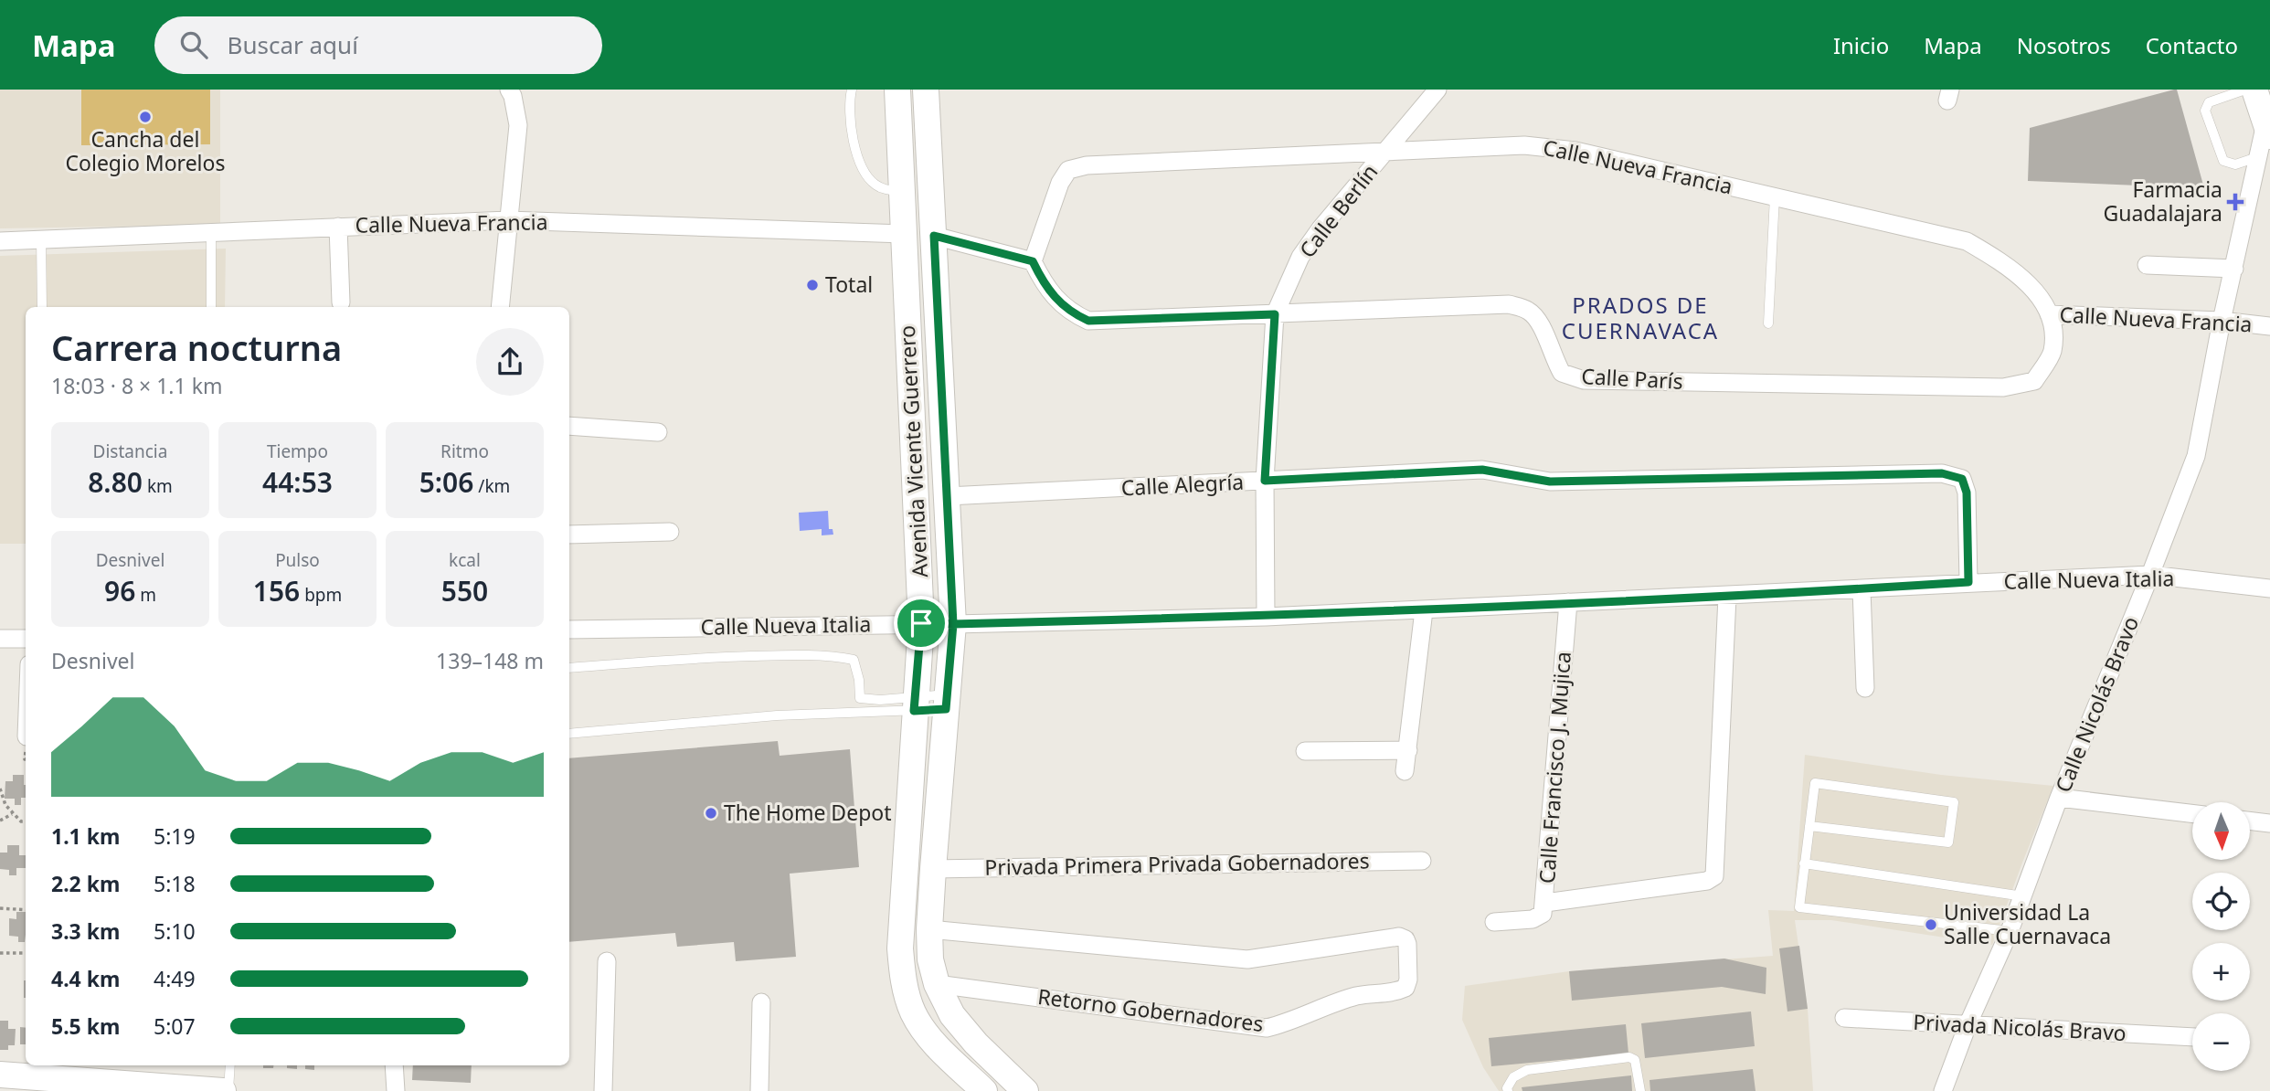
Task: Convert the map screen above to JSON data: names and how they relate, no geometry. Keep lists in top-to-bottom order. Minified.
{"streets":{"main road":["Avenida Vicente Guerrero"],"street":["Calle Nueva Francia","Calle Berlín","Calle París","Calle Alegría","Calle Nueva Italia","Calle Nicolás Bravo","Calle Francisco J. Mujica","Privada Primera Privada Gobernadores","Retorno Gobernadores","Privada Nicolás Bravo"]},"crossings":[["Calle Nueva Francia","Calle Berlín"],["Calle Nueva Francia","Calle París"],["Calle Nueva Francia","Avenida Vicente Guerrero"],["Calle Nueva Francia","Calle Nicolás Bravo"],["Calle Berlín","Calle París"],["Calle Berlín","Calle Alegría"],["Calle Berlín","Calle Nueva Italia"],["Avenida Vicente Guerrero","Calle Alegría"],["Avenida Vicente Guerrero","Calle Nueva Italia"],["Avenida Vicente Guerrero","Privada Primera Privada Gobernadores"],["Avenida Vicente Guerrero","Retorno Gobernadores"],["Calle Alegría","Calle Nueva Italia"],["Calle Nueva Italia","Calle Nicolás Bravo"],["Calle Nueva Italia","Calle Francisco J. Mujica"],["Calle Nicolás Bravo","Privada Nicolás Bravo"]],"districts":["PRADOS DE CUERNAVACA"],"places":{"other":["Cancha del Colegio Morelos","Total","The Home Depot","Universidad La Salle Cuernavaca"],"health":["Farmacia Guadalajara"]},"north":"bottom","page":{"header":"Mapa","search":"Buscar aquí","nav":["Inicio","Mapa","Nosotros","Contacto"],"heading":["Carrera nocturna","18:03 · 8 × 1.1 km"],"stats":[["Distancia","8.80 km"],["Tiempo","44:53"],["Ritmo","5:06 /km"],["Desnivel","96 m"],["Pulso","156 bpm"],["kcal","550"]],"chart":["Desnivel","139–148 m"],"map_buttons":["+","−"],"list":[{"name":"1.1 km","note":"5:19"},{"name":"2.2 km","note":"5:18"},{"name":"3.3 km","note":"5:10"},{"name":"4.4 km","note":"4:49"},{"name":"5.5 km","note":"5:07"}]}}
